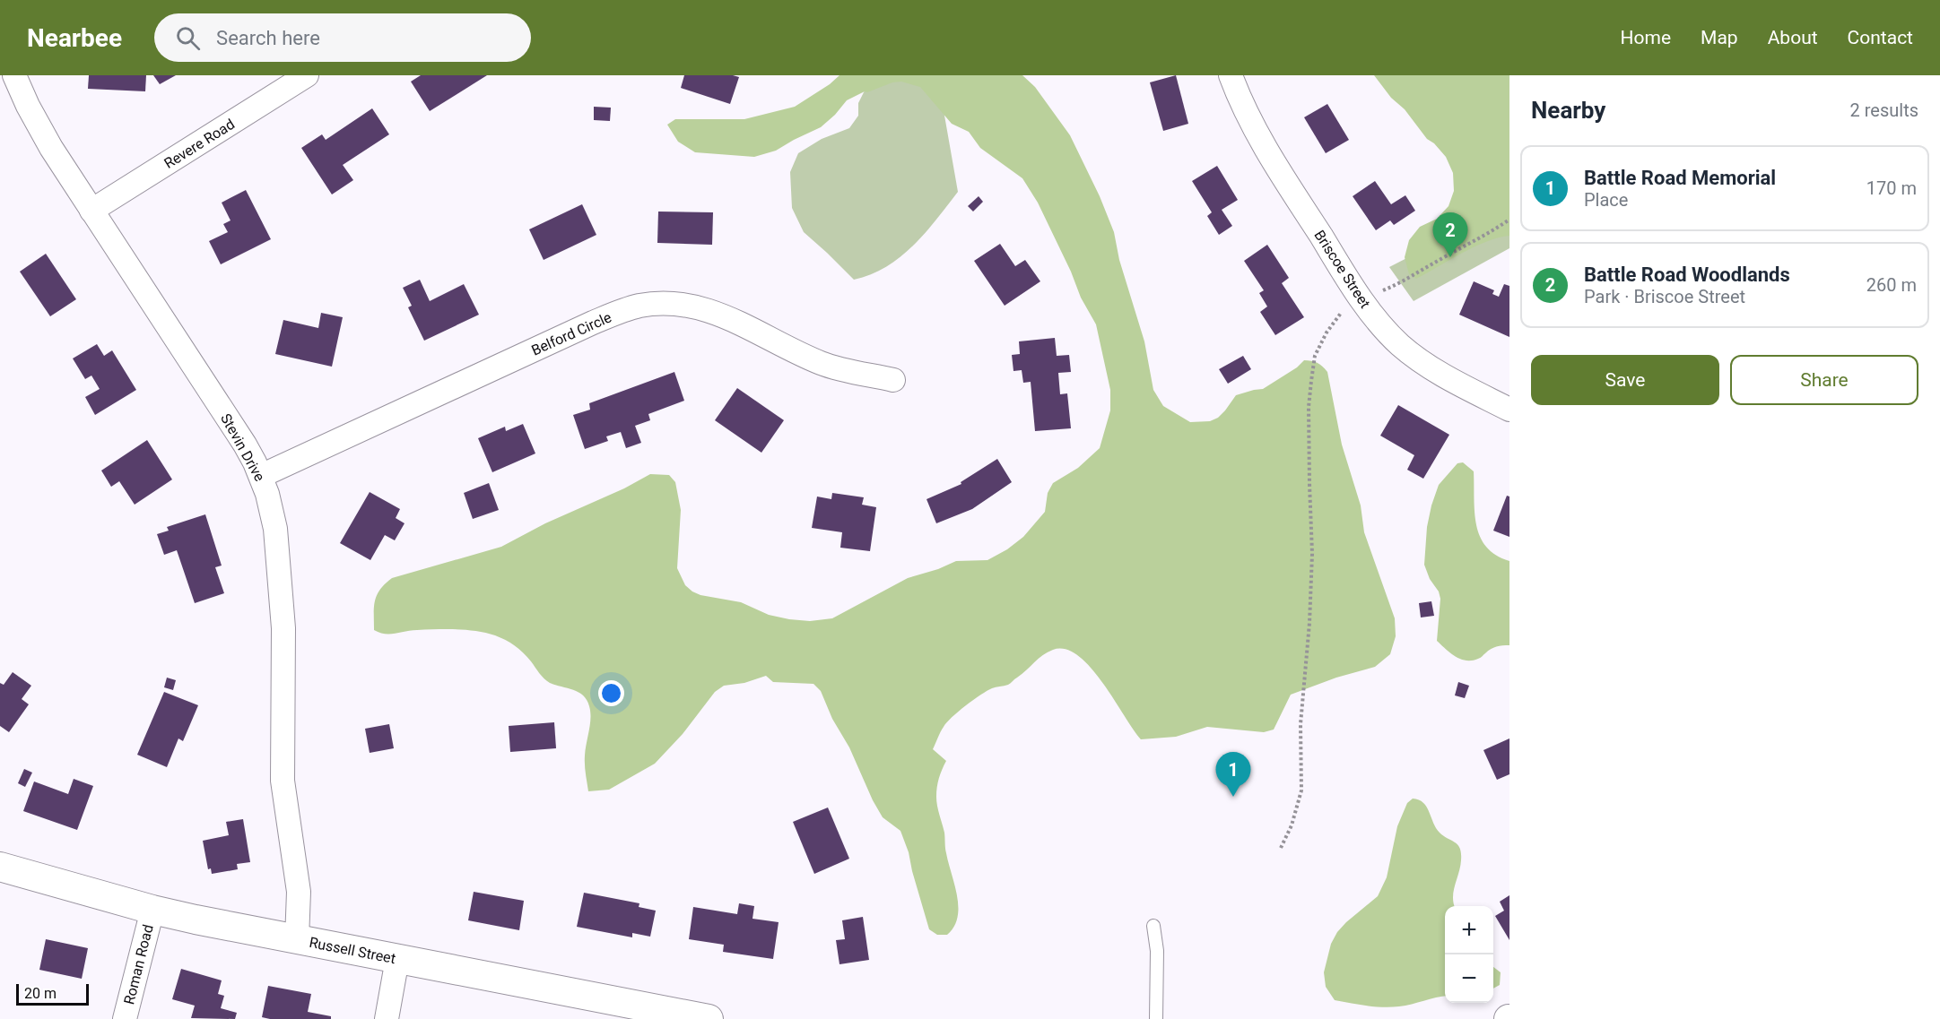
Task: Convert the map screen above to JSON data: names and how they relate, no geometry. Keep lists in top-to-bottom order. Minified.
{"streets":{"street":["Revere Road","Briscoe Street","Belford Circle","Stevin Drive","Russell Street","Roman Road"]},"crossings":[["Revere Road","Stevin Drive"],["Belford Circle","Stevin Drive"],["Stevin Drive","Russell Street"],["Russell Street","Roman Road"]],"scale_bar":"20 m","page":{"header":"Nearbee","search":"Search here","nav":["Home","Map","About","Contact"],"heading":["Nearby","2 results"],"list":[{"mark":"1","name":"Battle Road Memorial","note":"Place","value":"170 m"},{"mark":"2","name":"Battle Road Woodlands","note":"Park · Briscoe Street","value":"260 m"}],"pins":["2","1"],"buttons":["Save","Share"],"map_buttons":["+","−"],"scale":"20 m"}}
